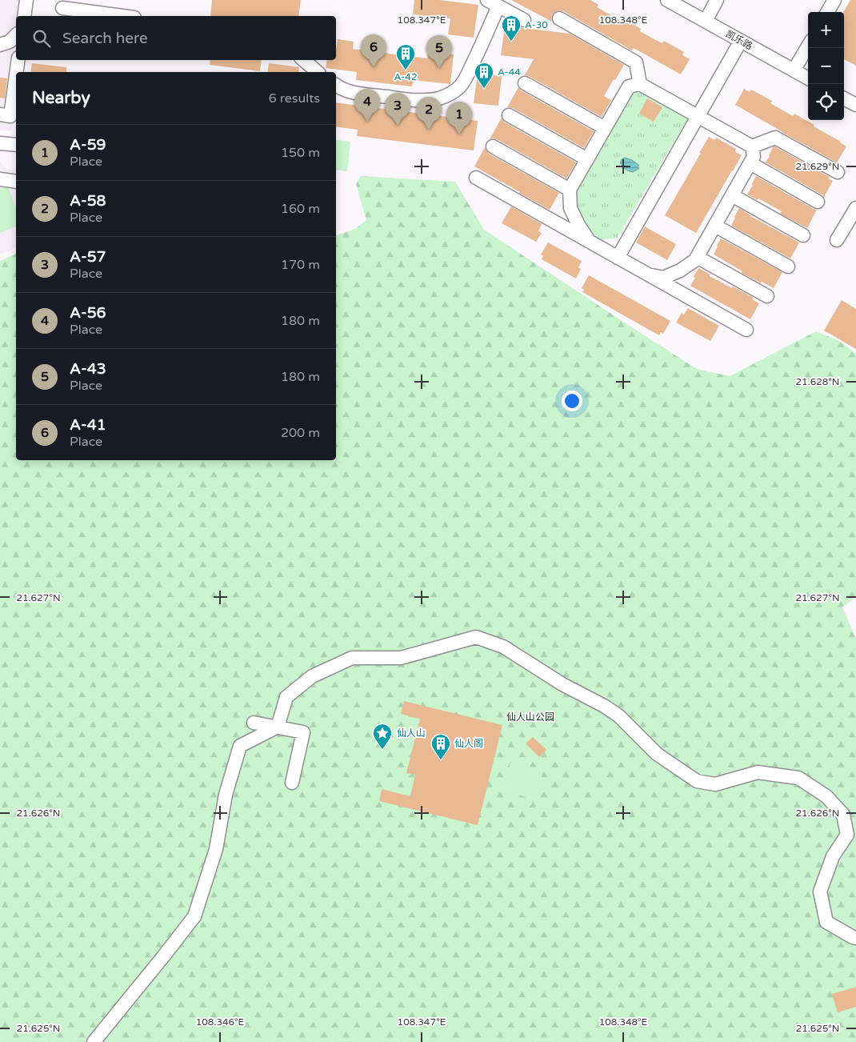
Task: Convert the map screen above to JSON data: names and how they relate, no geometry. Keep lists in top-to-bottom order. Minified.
{"streets":{"street":["凯乐路"]},"parks":["仙人山公园"],"places":{"building":["A-30","A-42","A-44","仙人阁"],"place":["仙人山"]},"page":{"map_buttons":["+","−"],"search":"Search here","pins":["6","5","4","3","2","1"],"heading":["Nearby","6 results"],"list":[{"mark":"1","name":"A-59","note":"Place","value":"150 m"},{"mark":"2","name":"A-58","note":"Place","value":"160 m"},{"mark":"3","name":"A-57","note":"Place","value":"170 m"},{"mark":"4","name":"A-56","note":"Place","value":"180 m"},{"mark":"5","name":"A-43","note":"Place","value":"180 m"},{"mark":"6","name":"A-41","note":"Place","value":"200 m"}]},"coordinates":["108.347°E","108.348°E","21.629°N","21.628°N","21.627°N","21.626°N","108.346°E","21.625°N"]}
